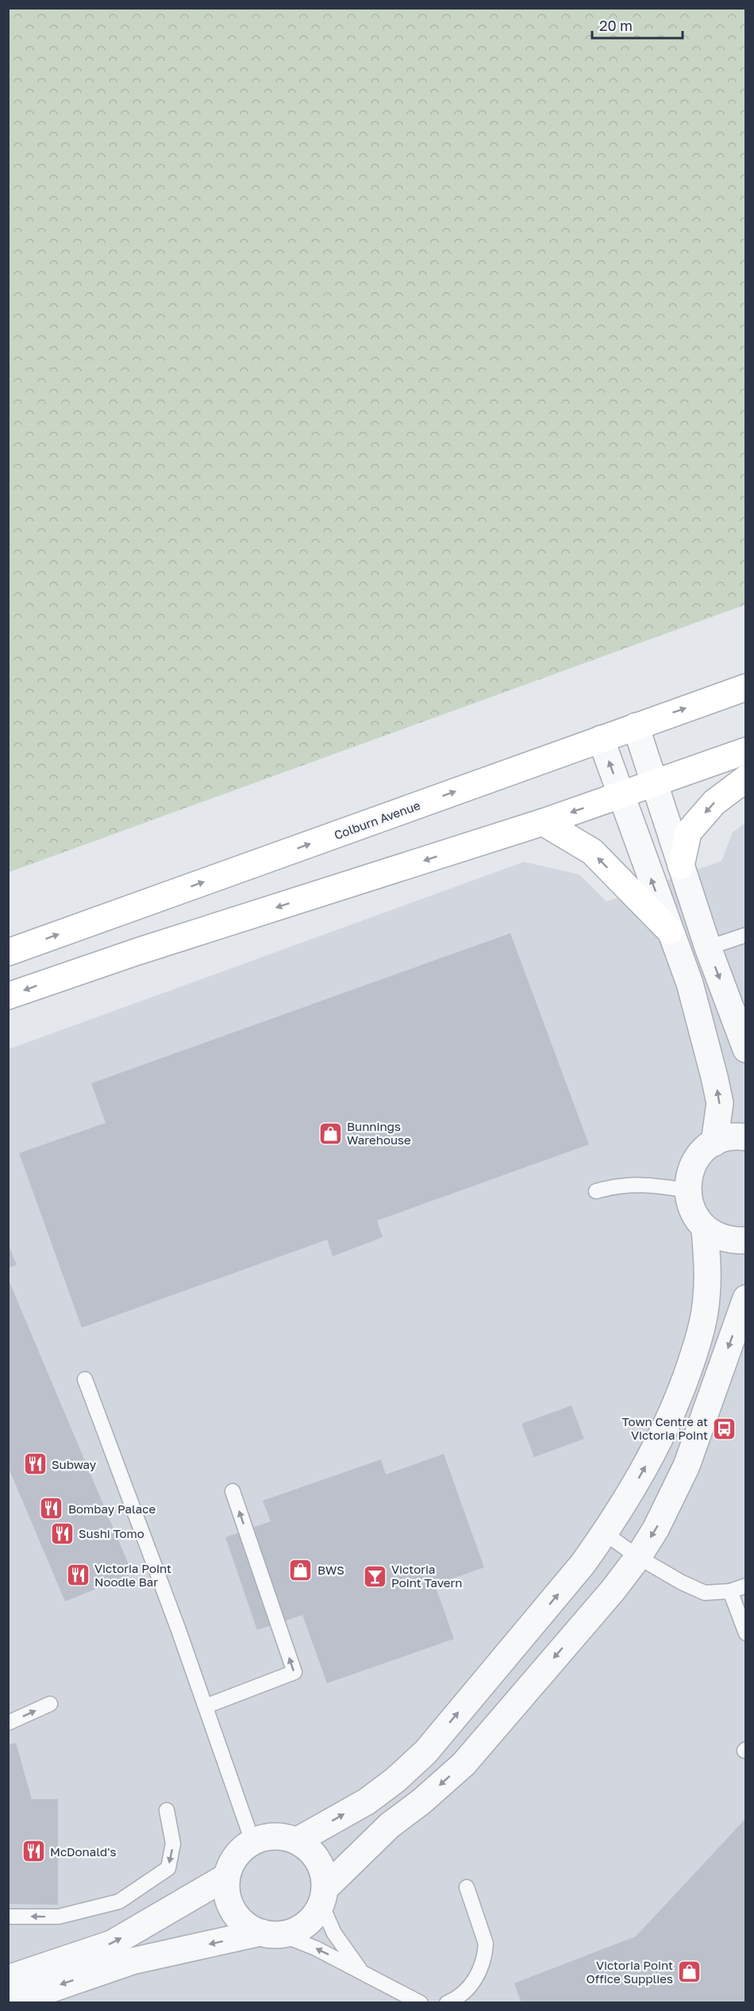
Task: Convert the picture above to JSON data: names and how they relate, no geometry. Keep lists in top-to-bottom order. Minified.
{"streets":{"main road":["Colburn Avenue"]},"places":{"shop":["Bunnings Warehouse","BWS","Victoria Point Office Supplies"],"bus stop":["Town Centre at Victoria Point"],"restaurant":["Subway","Bombay Palace","Sushi Tomo","Victoria Point Noodle Bar","McDonald's"],"bar":["Victoria Point Tavern"]},"scale_bar":"20 m"}
